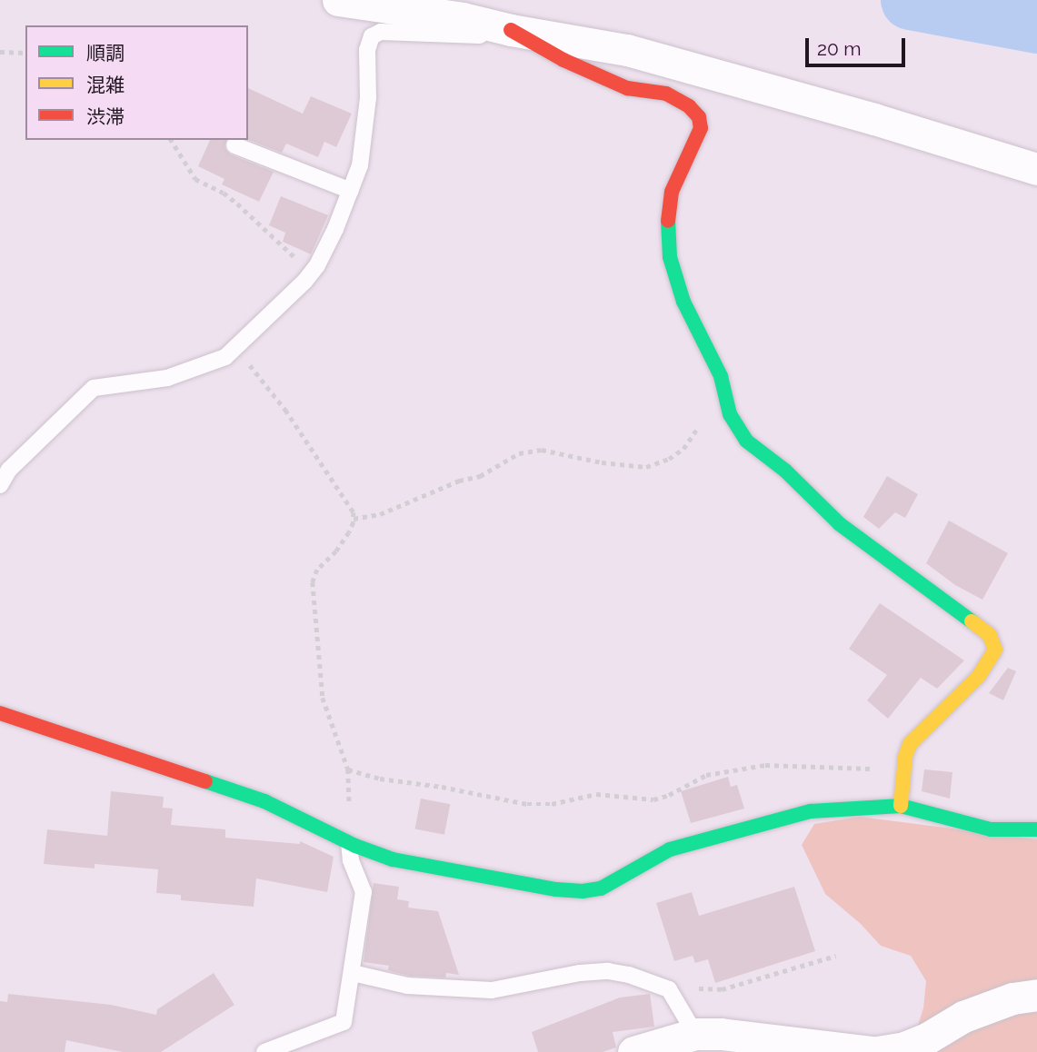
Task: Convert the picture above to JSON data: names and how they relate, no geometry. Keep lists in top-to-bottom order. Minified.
{"legend":["順調","混雑","渋滞"],"scale_bar":"20 m"}
